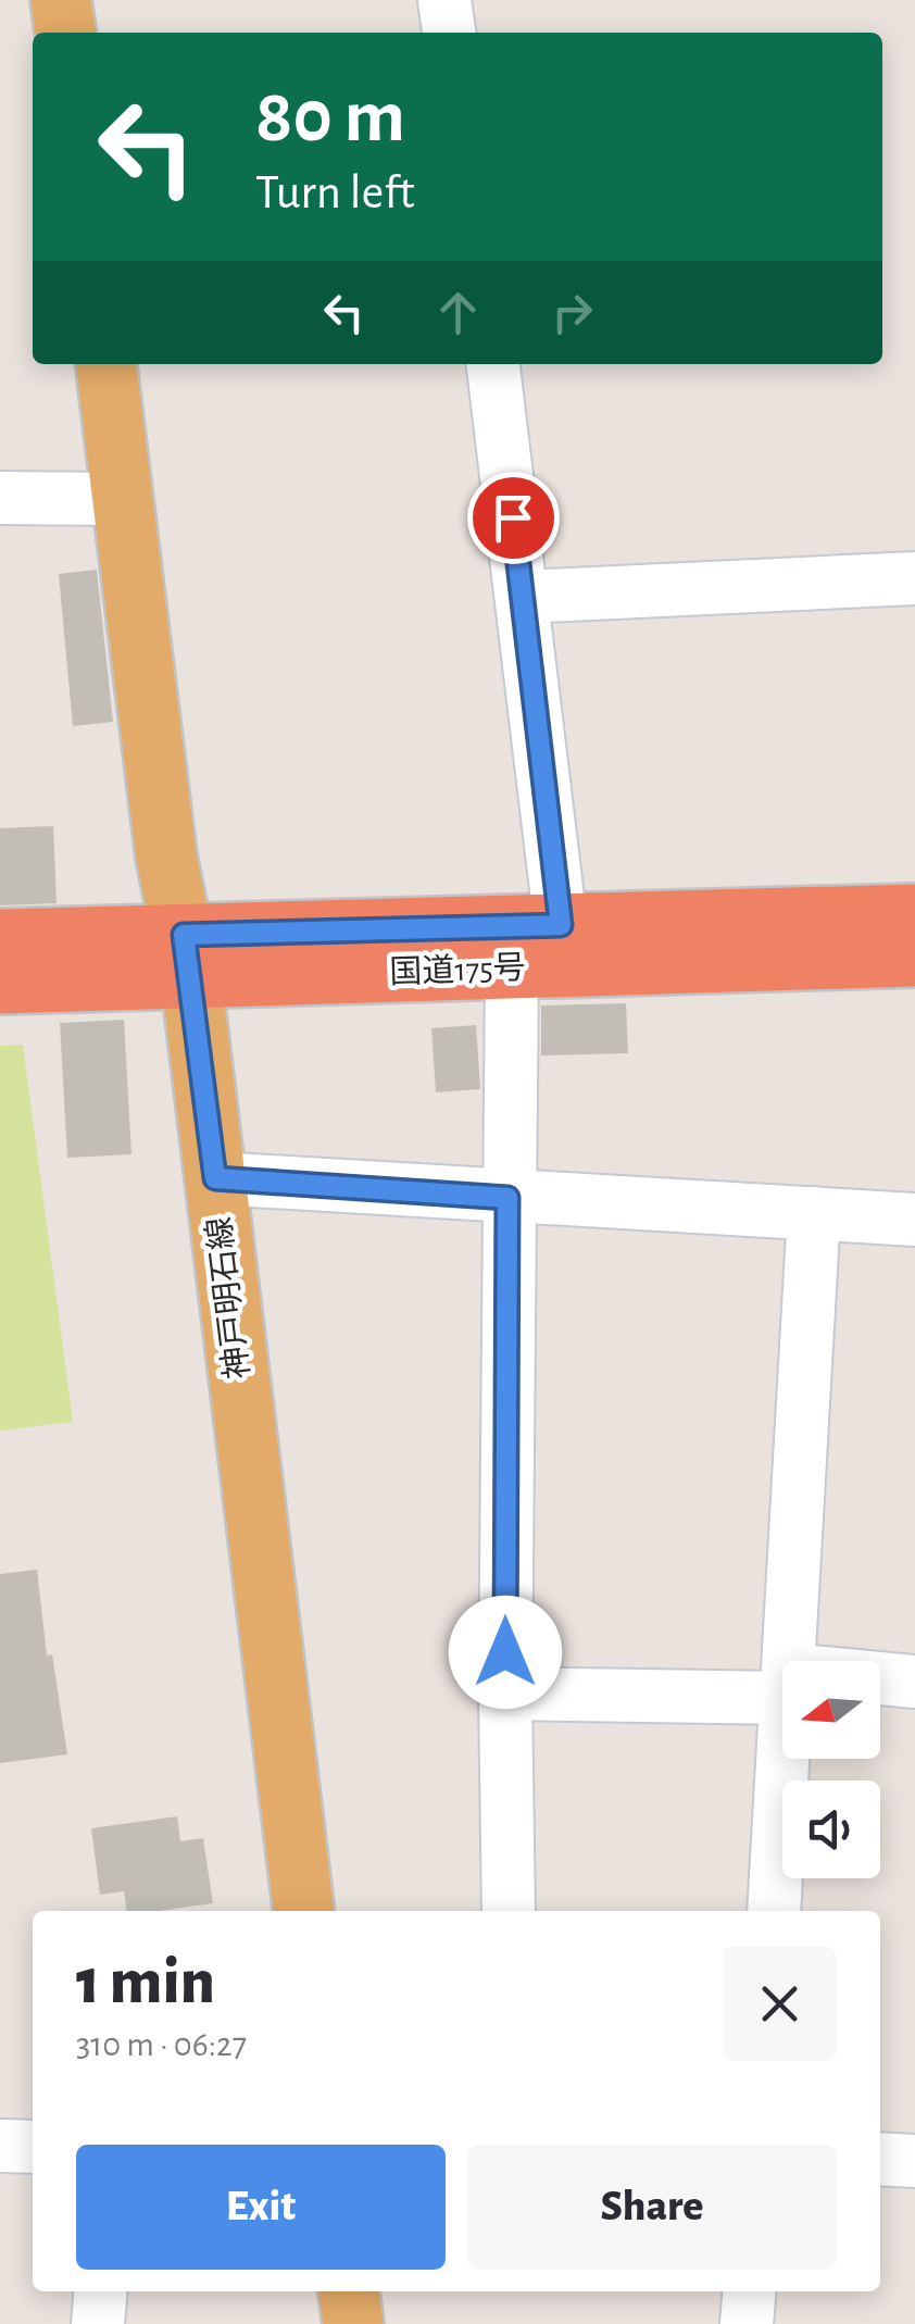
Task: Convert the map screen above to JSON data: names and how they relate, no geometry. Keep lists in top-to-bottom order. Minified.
{"streets":{"highway":["国道175号"],"main road":["神戸明石線"]},"crossings":[["国道175号","神戸明石線"]],"north":"left","page":{"turn":["80 m","Turn left"],"heading":["1 min","310 m · 06:27"],"buttons":["Exit","Share"]}}
